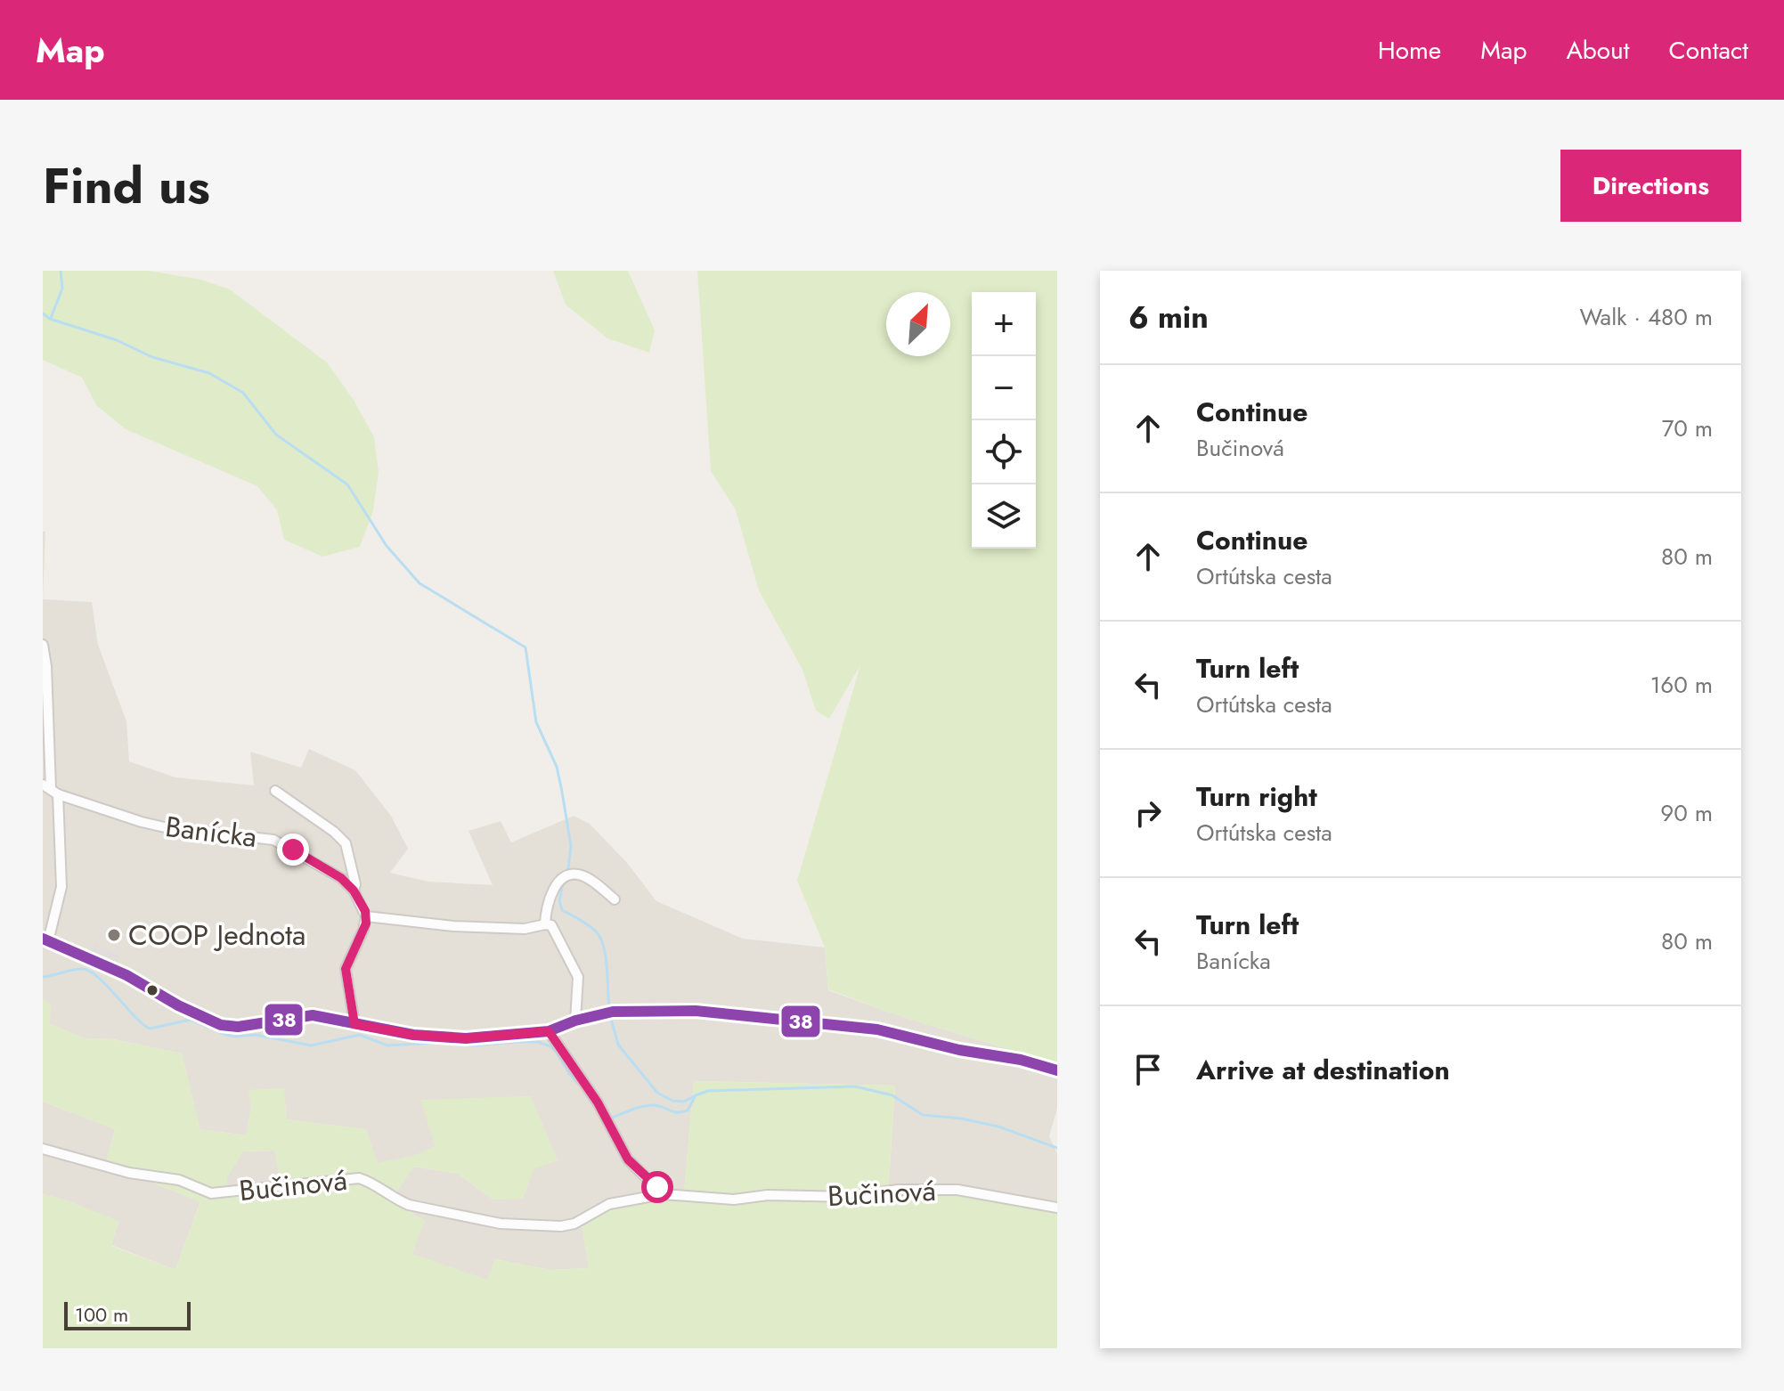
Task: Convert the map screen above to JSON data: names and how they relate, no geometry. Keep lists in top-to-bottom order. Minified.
{"streets":{"street":["Banícka","Bučinová"]},"places":["COOP Jednota"],"lines":["transit line 38"],"scale_bar":"100 m","north":"top right","page":{"header":"Map","nav":["Home","Map","About","Contact"],"title":"Find us","buttons":"Directions","heading":["6 min","Walk · 480 m"],"map_buttons":["+","−"],"list":[["Continue","Bučinová","70 m"],["Continue","Ortútska cesta","80 m"],["Turn left","Ortútska cesta","160 m"],["Turn right","Ortútska cesta","90 m"],["Turn left","Banícka","80 m"],"Arrive at destination"],"scale":"100 m"}}
